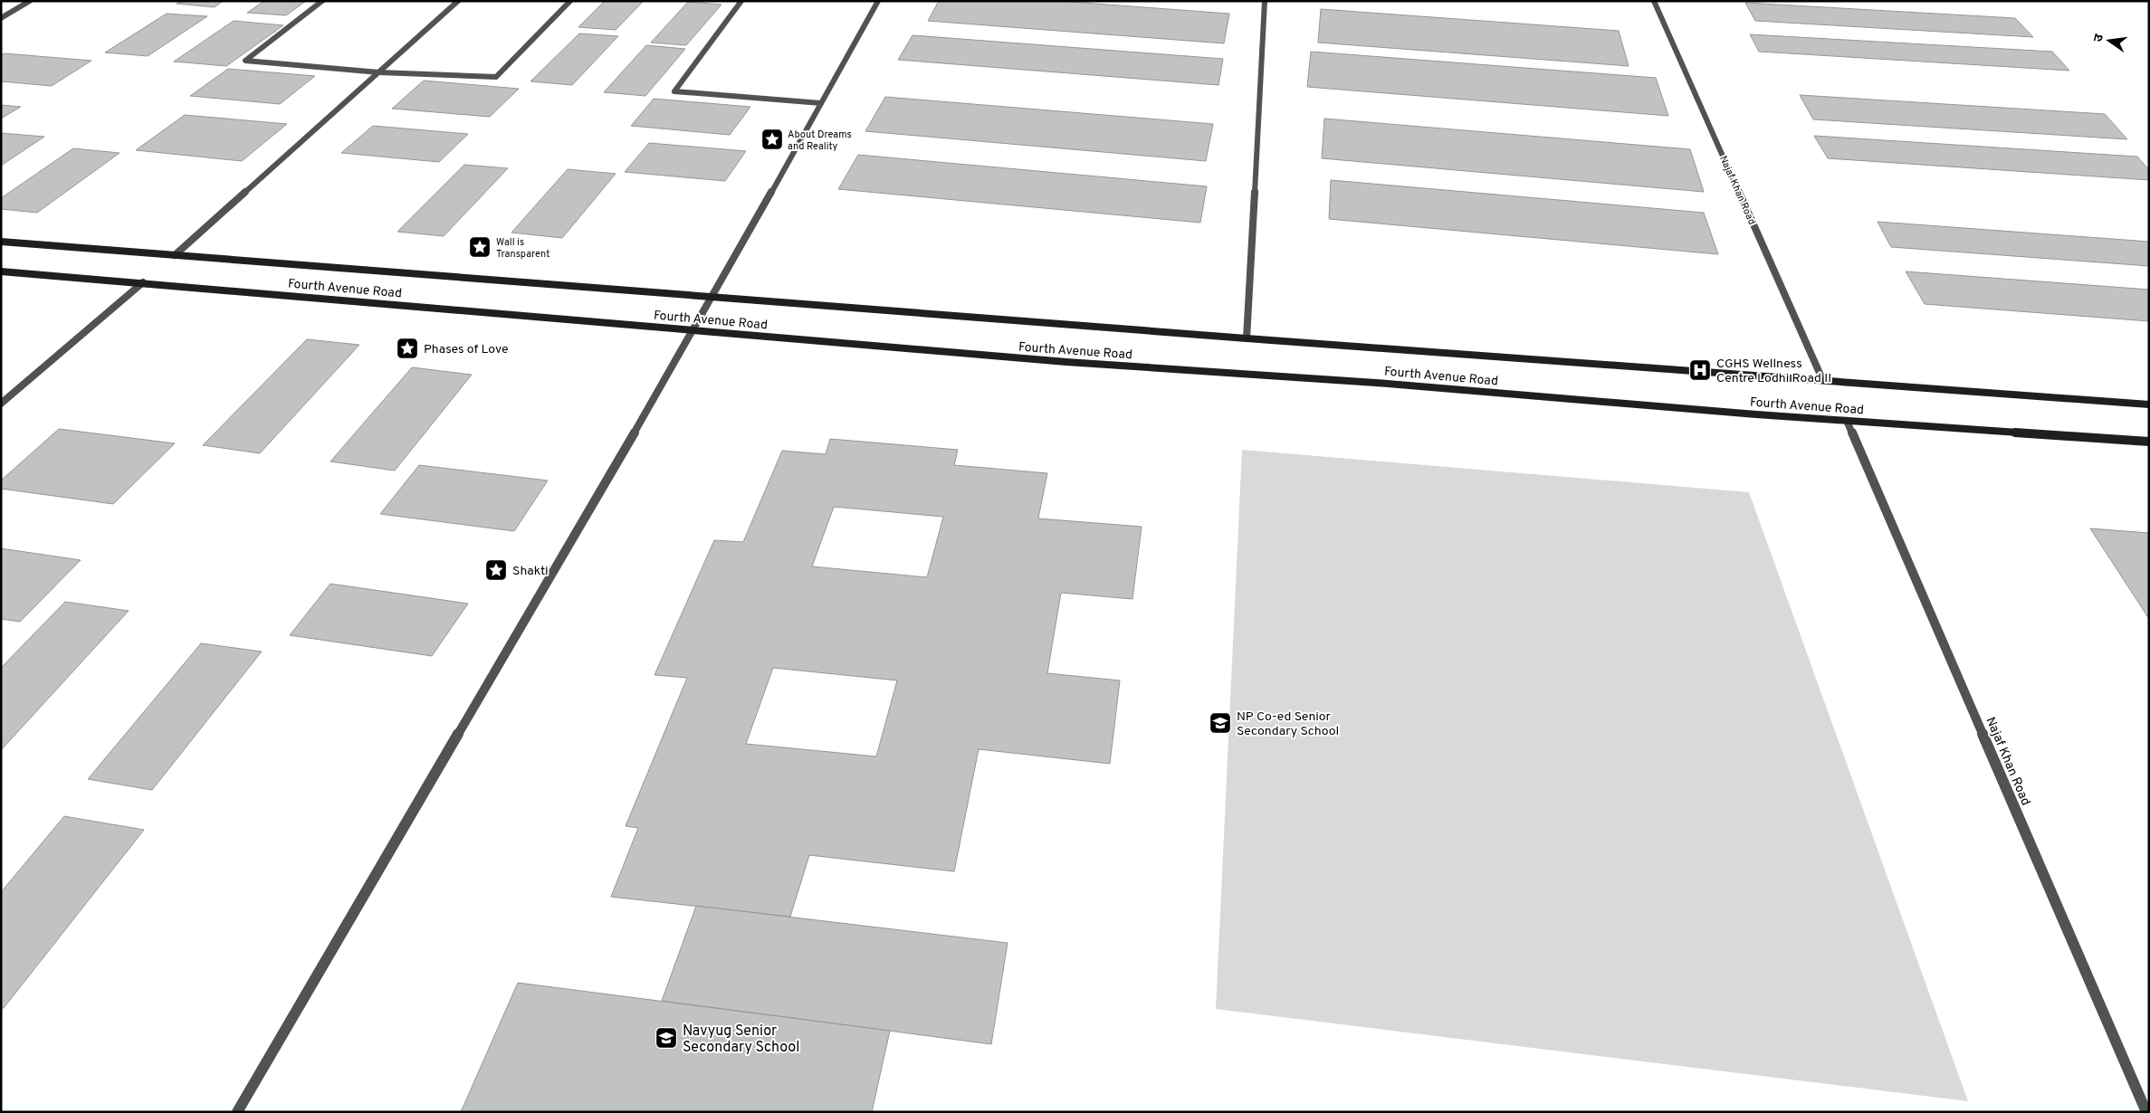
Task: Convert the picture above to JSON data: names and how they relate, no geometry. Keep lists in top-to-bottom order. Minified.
{"streets":{"main road":["Fourth Avenue Road"],"street":["Najaf Khan Road"]},"crossings":[["Najaf Khan Road","Fourth Avenue Road"]],"places":{"place":["About Dreams and Reality","Wall is Transparent","Phases of Love","Shakti"],"hospital":["CGHS Wellness Centre Lodhi Road II"],"school or university":["NP Co-ed Senior Secondary School","Navyug Senior Secondary School"]},"north":"left"}
